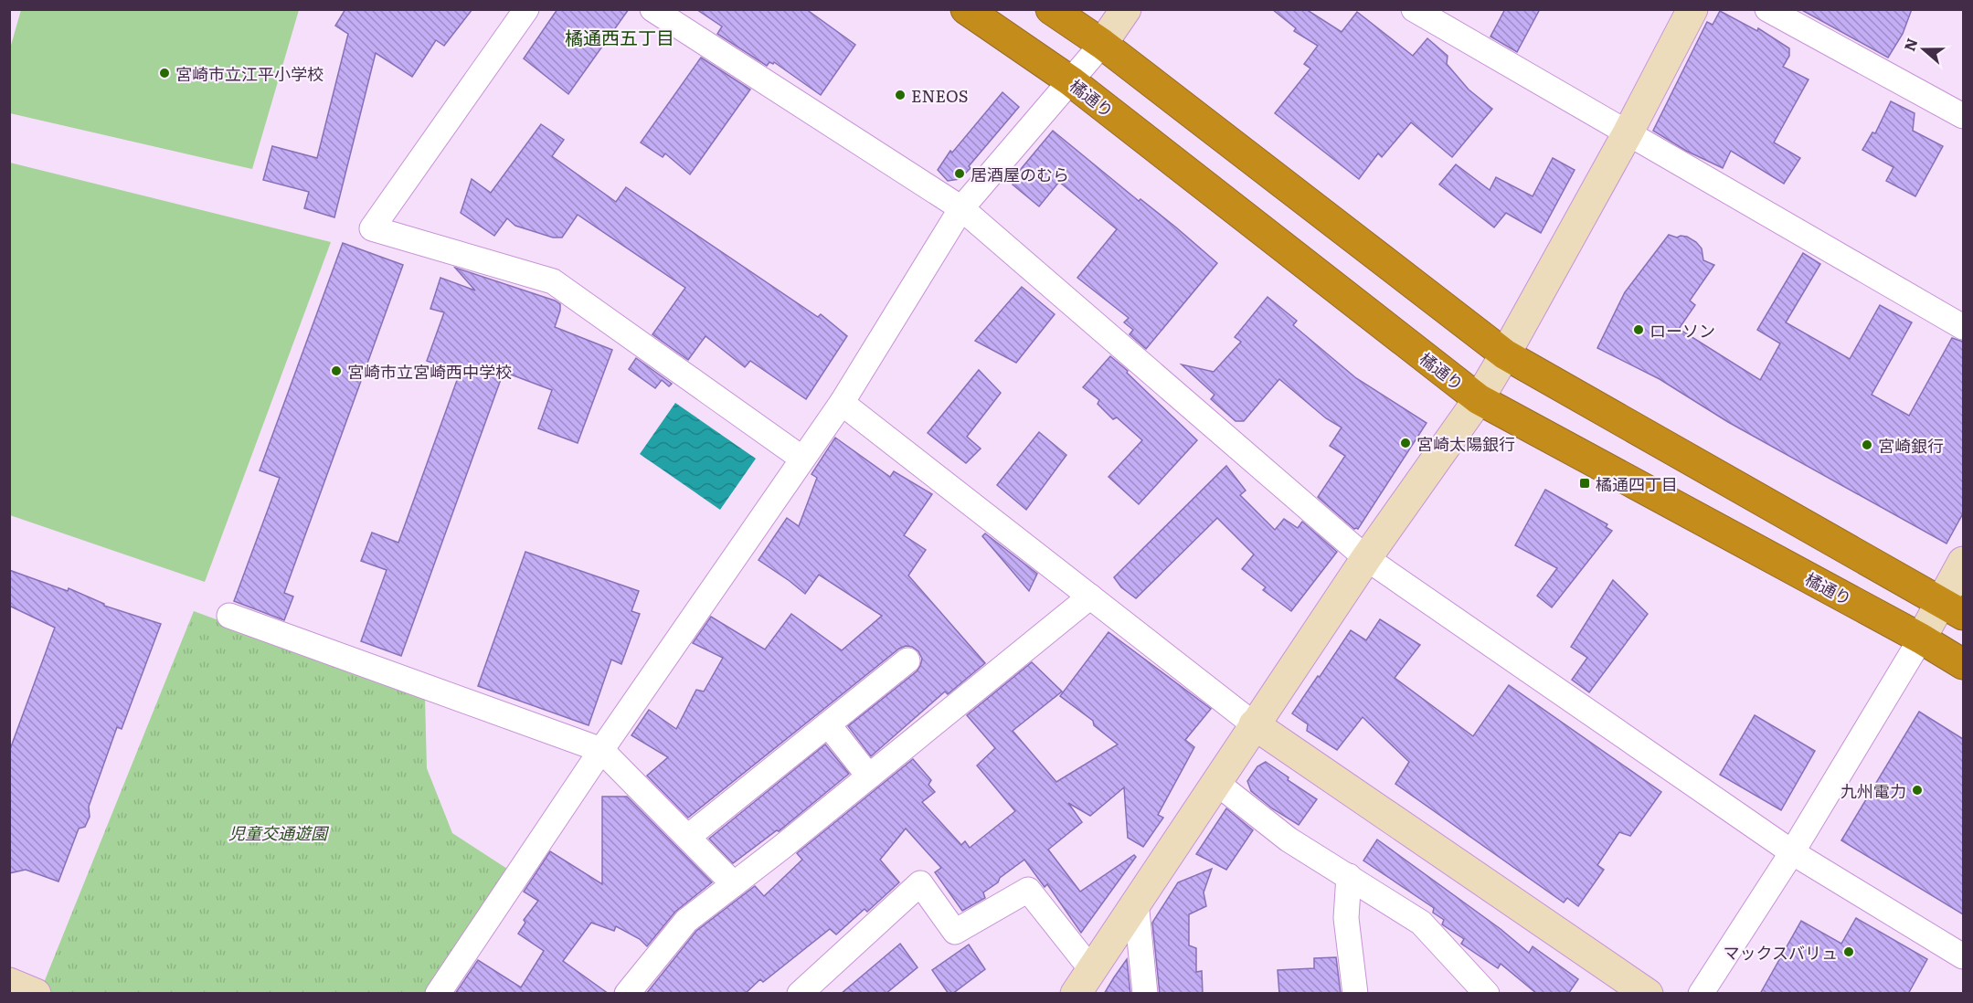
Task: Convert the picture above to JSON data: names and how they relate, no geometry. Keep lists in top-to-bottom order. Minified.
{"streets":{"highway":["橘通り"]},"districts":["橘通西五丁目"],"parks":["児童交通遊園"],"places":{"other":["宮崎市立江平小学校","ENEOS","居酒屋のむら","ローソン","宮崎市立宮崎西中学校","宮崎太陽銀行","宮崎銀行","九州電力","マックスバリュ"],"transit":["橘通四丁目"]},"north":"left"}
